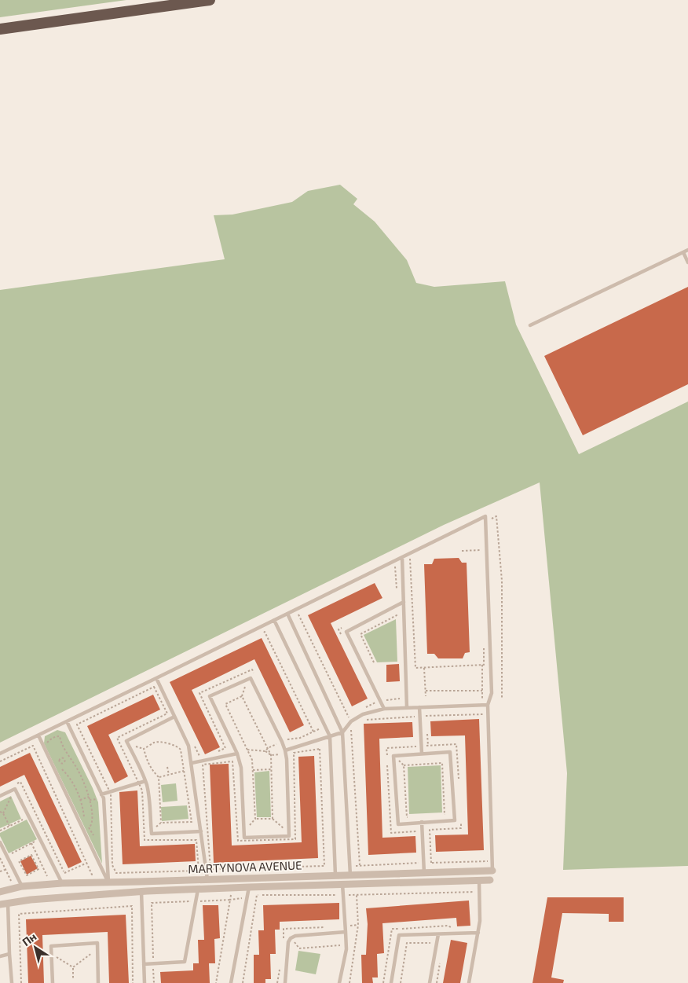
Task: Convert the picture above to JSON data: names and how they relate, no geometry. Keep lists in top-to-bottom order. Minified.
{"streets":{"street":["MARTYNOVA AVENUE"]},"north":"top left"}
